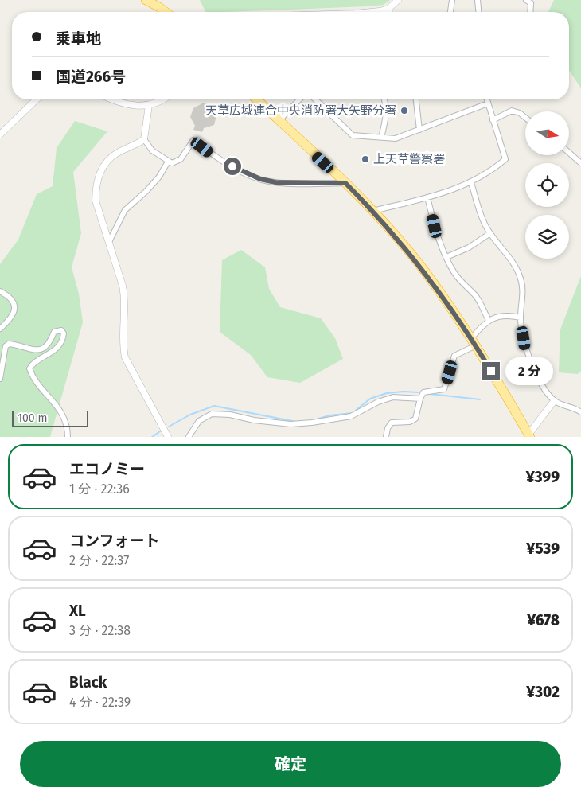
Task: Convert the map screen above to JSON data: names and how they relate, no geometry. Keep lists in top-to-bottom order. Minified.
{"places":["天草広域連合中央消防署大矢野分署","上天草警察署"],"scale_bar":"100 m","north":"right","page":{"banner":["乗車地","国道266号"],"bubble":"2 分","scale":"100 m","list":[{"name":"エコノミー","note":"1 分 · 22:36","value":"¥399"},{"name":"コンフォート","note":"2 分 · 22:37","value":"¥539"},{"name":"XL","note":"3 分 · 22:38","value":"¥678"},{"name":"Black","note":"4 分 · 22:39","value":"¥302"}],"buttons":"確定"}}
